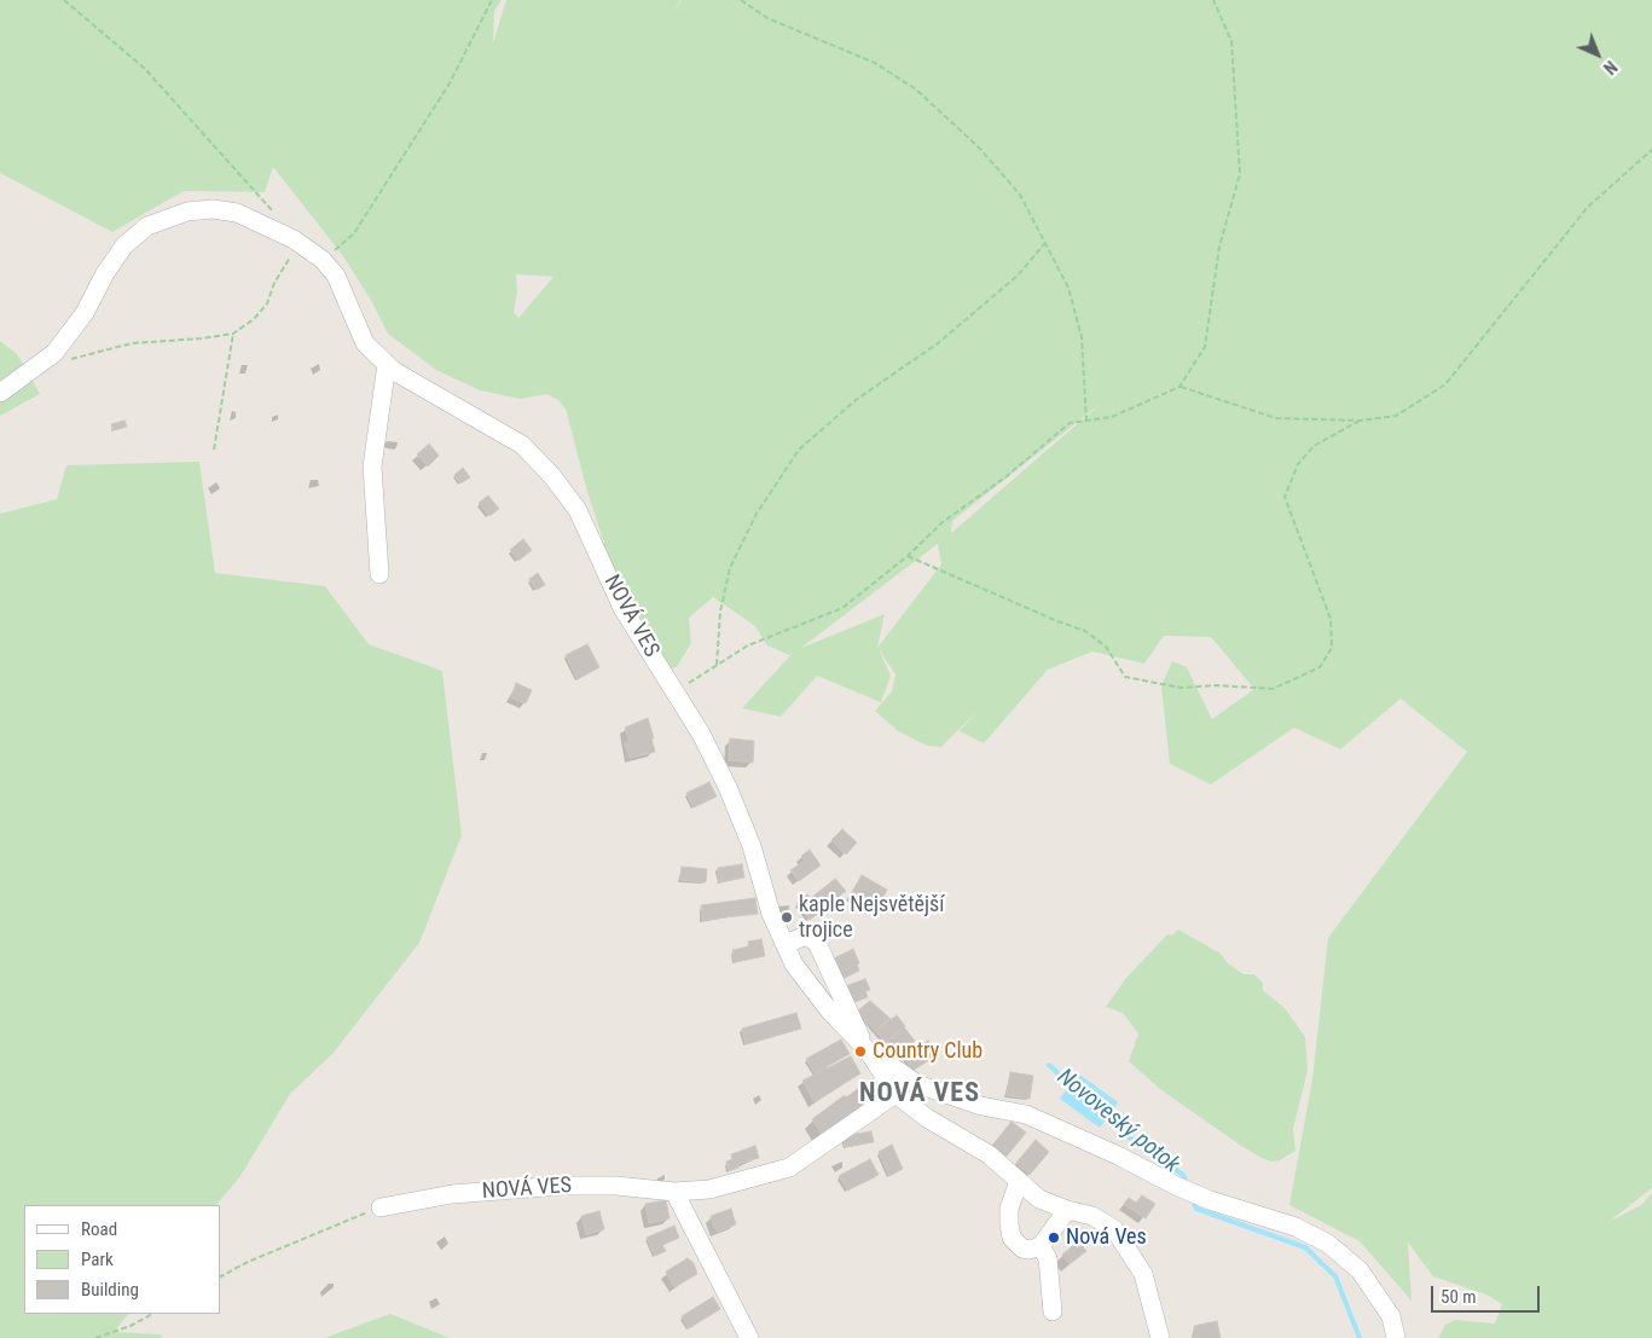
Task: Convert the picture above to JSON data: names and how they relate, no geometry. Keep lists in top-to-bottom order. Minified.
{"streets":{"street":["NOVÁ VES"]},"districts":["NOVÁ VES"],"water":["Novoveský potok"],"places":["kaple Nejsvětější trojice","Country Club","Nová Ves"],"legend":["Road","Park","Building"],"scale_bar":"50 m","north":"bottom right"}
